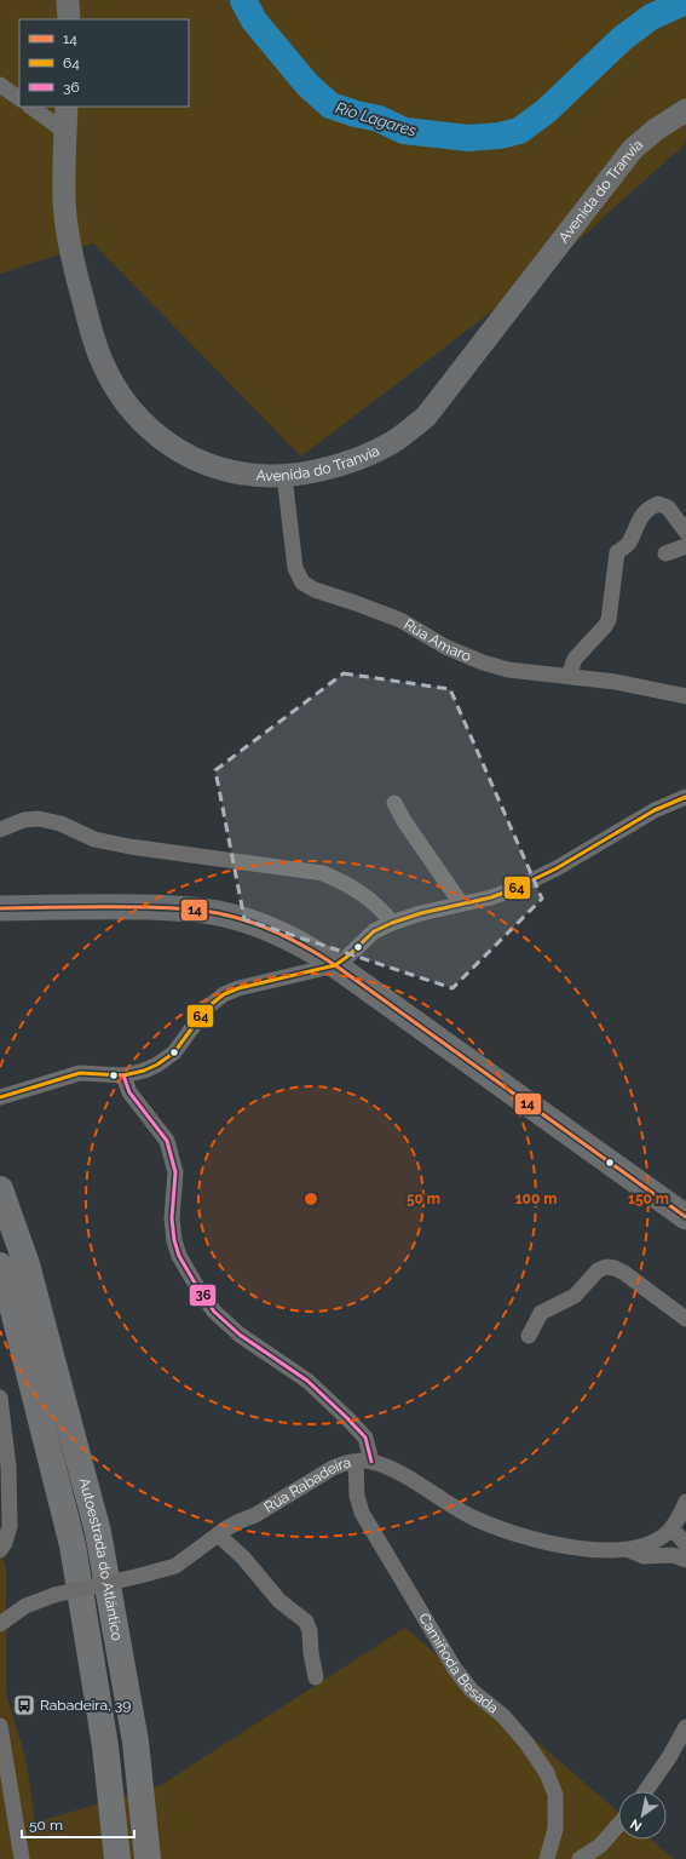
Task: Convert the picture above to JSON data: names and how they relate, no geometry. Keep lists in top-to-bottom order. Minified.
{"streets":{"highway":["Autoestrada do Atlántico"],"main road":["Avenida do Tranvia"],"street":["Rúa Amaro","Rúa Rabadeira","Camiñoda Besada"]},"crossings":[["Avenida do Tranvia","Rúa Amaro"],["Rúa Rabadeira","Camiñoda Besada"]],"water":["Río Lagares"],"places":{"bus stop":["Rabadeira, 39"]},"lines":["transit line 64","transit line 14","transit line 36"],"legend":["14","64","36"],"scale_bar":"50 m","north":"bottom left","rings":["50 m","100 m","150 m"]}
